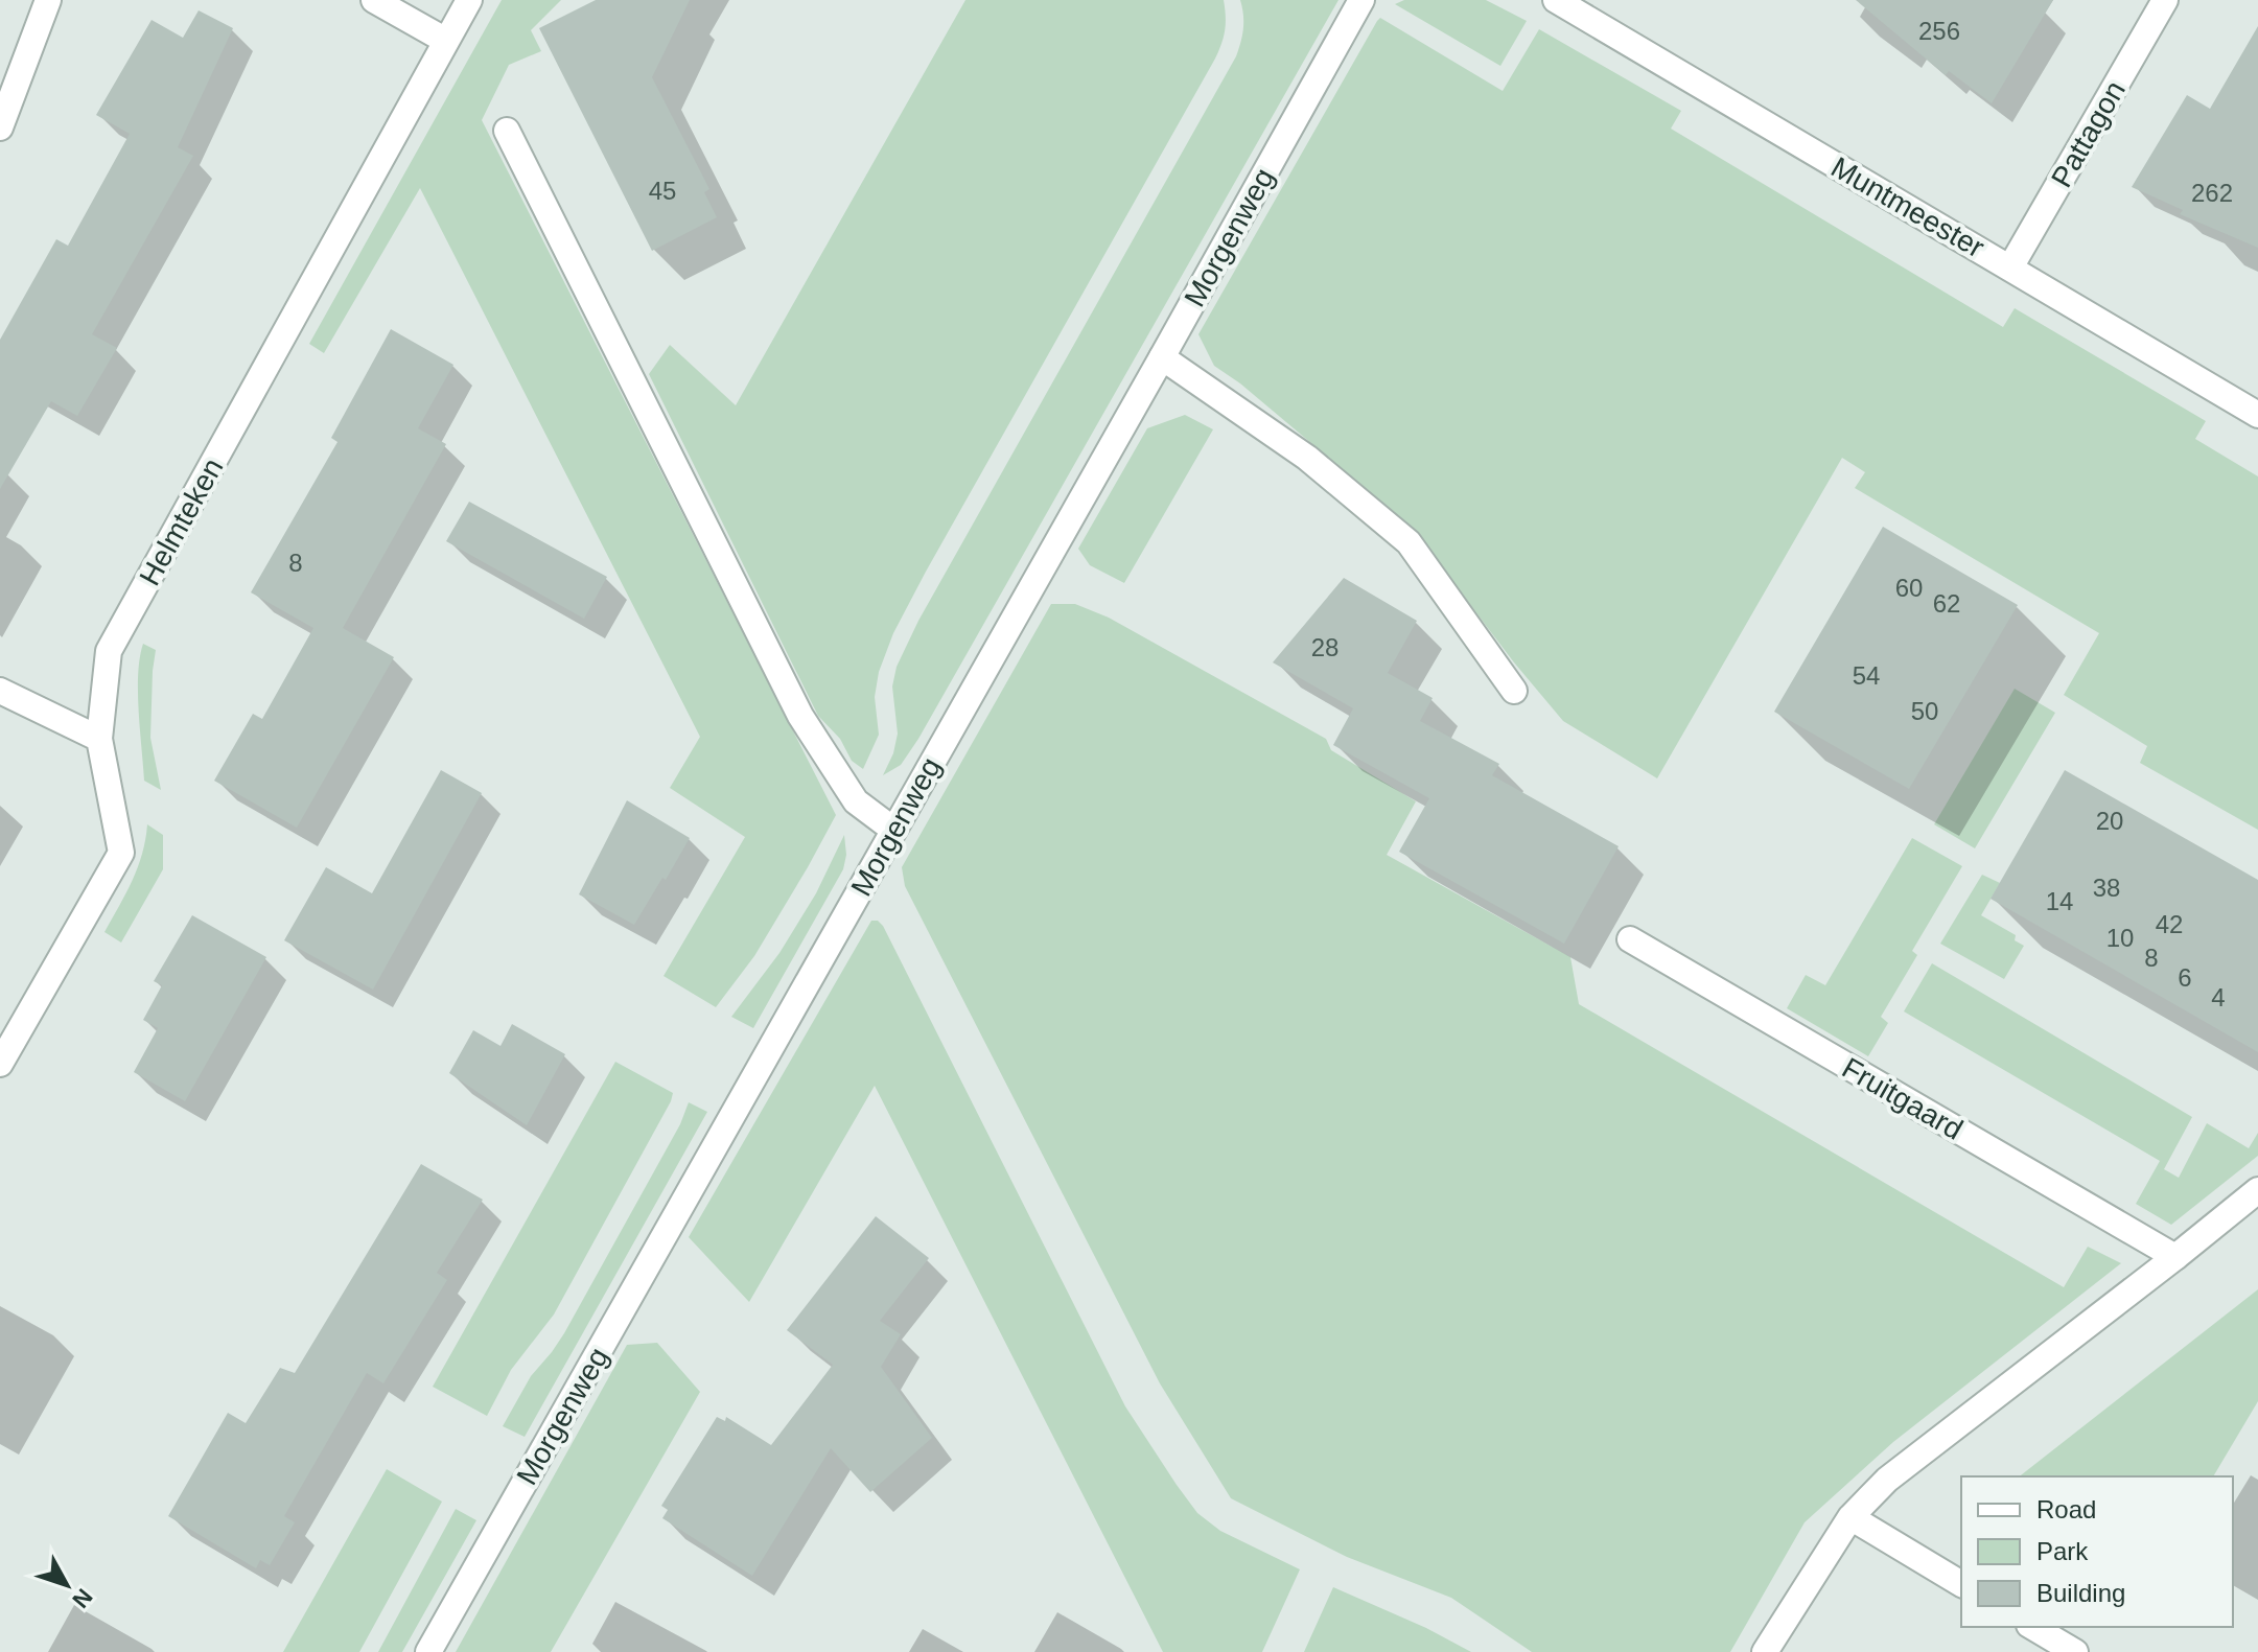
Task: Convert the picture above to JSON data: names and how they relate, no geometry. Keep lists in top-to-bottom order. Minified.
{"streets":{"street":["Pattagon","Muntmeester","Morgenweg","Helmteken","Fruitgaard"]},"crossings":[["Pattagon","Muntmeester"]],"house_numbers":["256","45","262","8","60","62","28","54","50","20","38","14","42","10","8","6","4"],"legend":["Road","Park","Building"],"north":"bottom right"}
